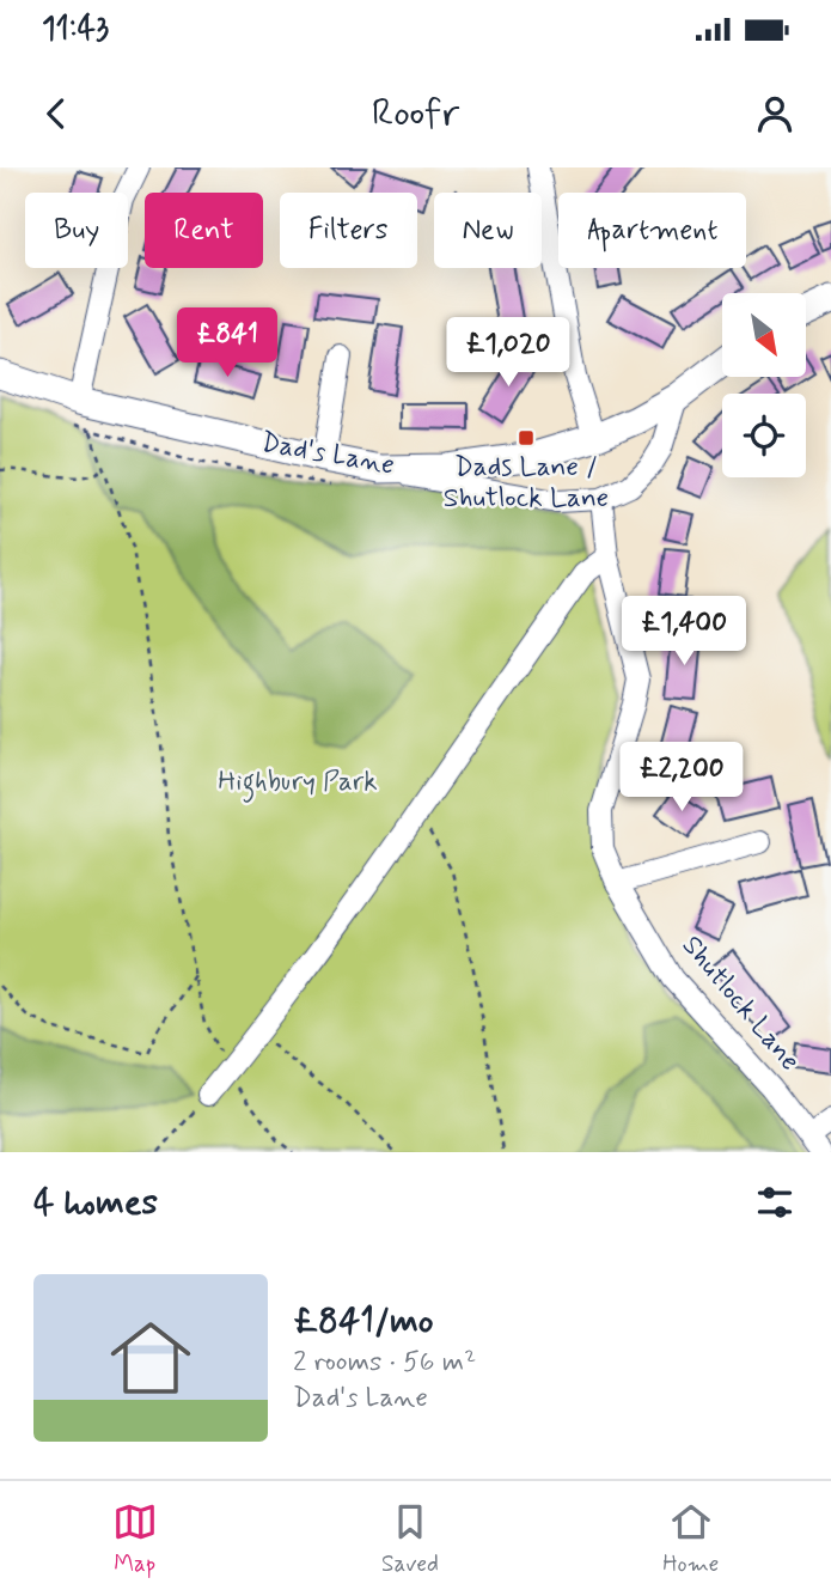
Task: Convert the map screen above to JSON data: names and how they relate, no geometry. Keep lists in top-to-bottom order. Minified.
{"streets":{"street":["Dad's Lane","Shutlock Lane"]},"parks":["Highbury Park"],"places":{"transit":["Dads Lane / Shutlock Lane"]},"north":"bottom right","page":{"status":"11:43","header":"Roofr","chip":["Buy","Rent","Filters","New","Apartment"],"price":["£841","£1,020","£1,400","£2,200"],"heading":"4 homes","list":[{"name":"£841/mo","note":"2 rooms · 56 m² · Dad's Lane"}],"tabs":["Map","Saved","Home"]}}
